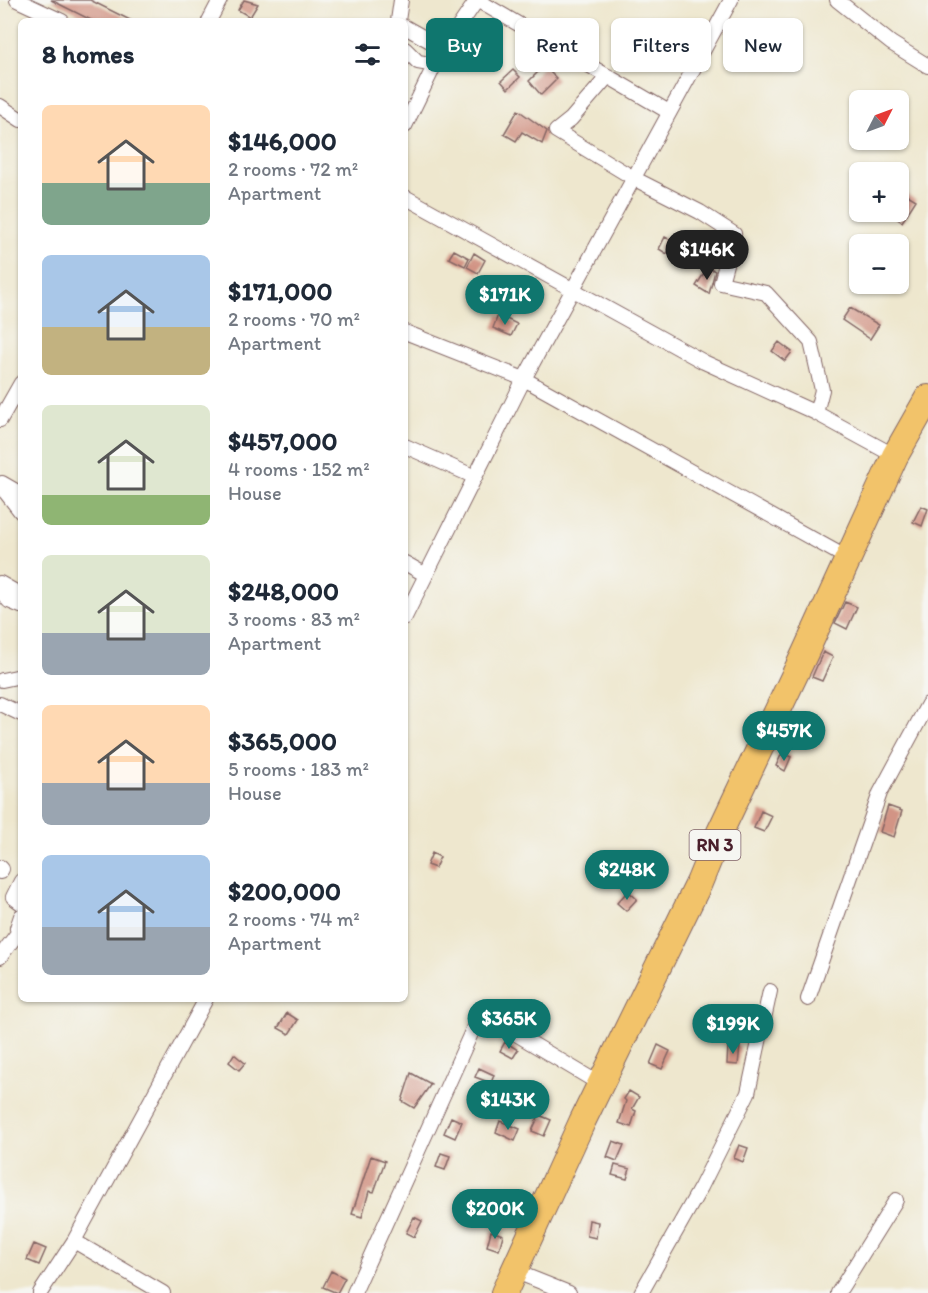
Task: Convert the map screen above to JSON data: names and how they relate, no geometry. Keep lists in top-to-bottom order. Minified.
{"streets":{"highway":["RN 3"]},"north":"top right","page":{"chip":["Buy","Rent","Filters","New"],"heading":"8 homes","map_buttons":["+","−"],"list":[{"name":"$146,000","note":"2 rooms · 72 m² · Apartment"},{"name":"$171,000","note":"2 rooms · 70 m² · Apartment"},{"name":"$457,000","note":"4 rooms · 152 m² · House"},{"name":"$248,000","note":"3 rooms · 83 m² · Apartment"},{"name":"$365,000","note":"5 rooms · 183 m² · House"},{"name":"$200,000","note":"2 rooms · 74 m² · Apartment"}],"price":["$146K","$171K","$457K","$248K","$365K","$199K","$143K","$200K"]}}
